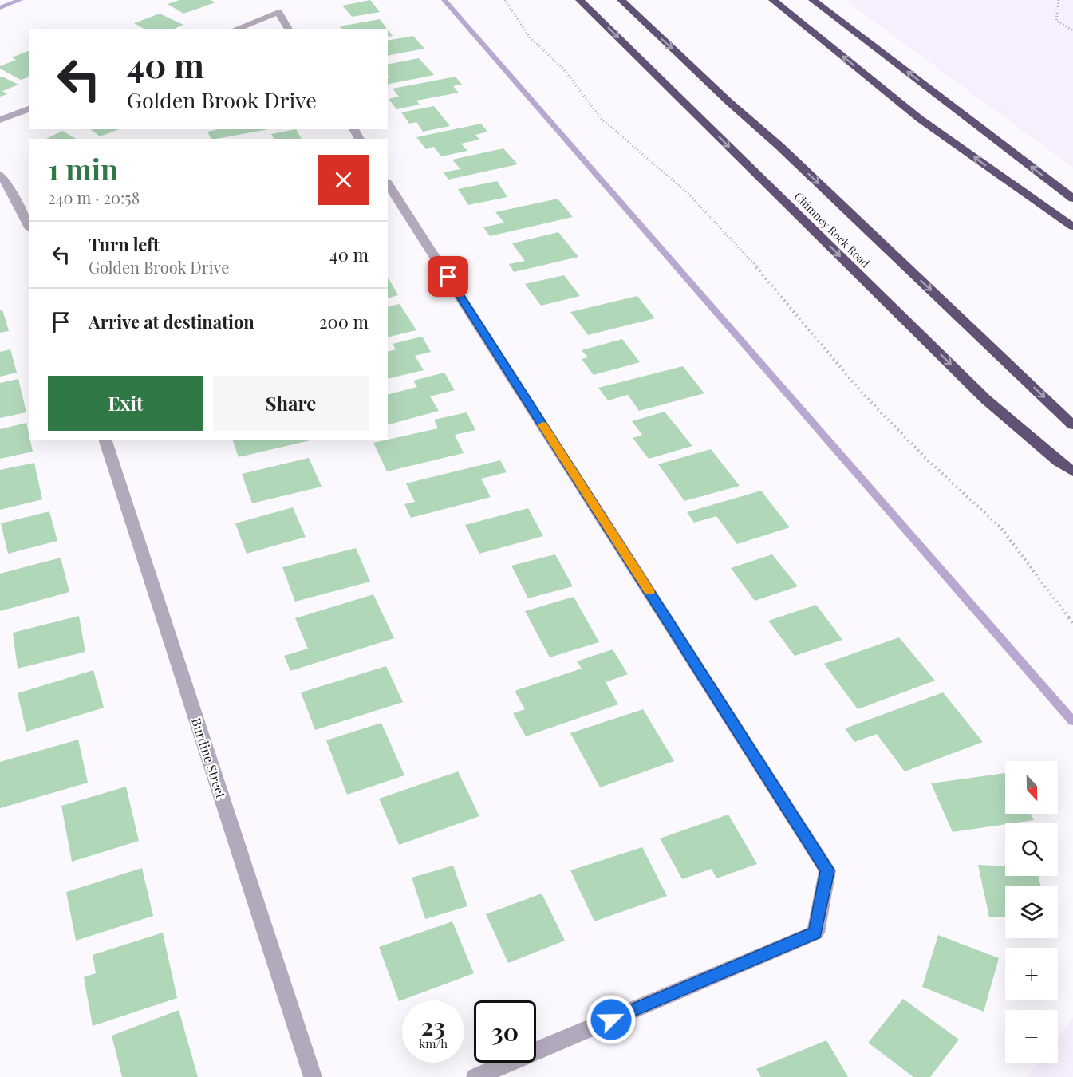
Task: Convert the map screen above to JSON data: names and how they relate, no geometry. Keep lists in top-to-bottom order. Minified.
{"streets":{"highway":["Chimney Rock Road"],"street":["Burdine Street"]},"north":"bottom","page":{"turn":["40 m","Golden Brook Drive"],"heading":["1 min","240 m · 20:58"],"list":[{"name":"Turn left","note":"Golden Brook Drive","value":"40 m"},{"name":"Arrive at destination","value":"200 m"}],"buttons":["Exit","Share"],"map_buttons":["+","−"],"speed":"23 km/h","limit":"30"}}
